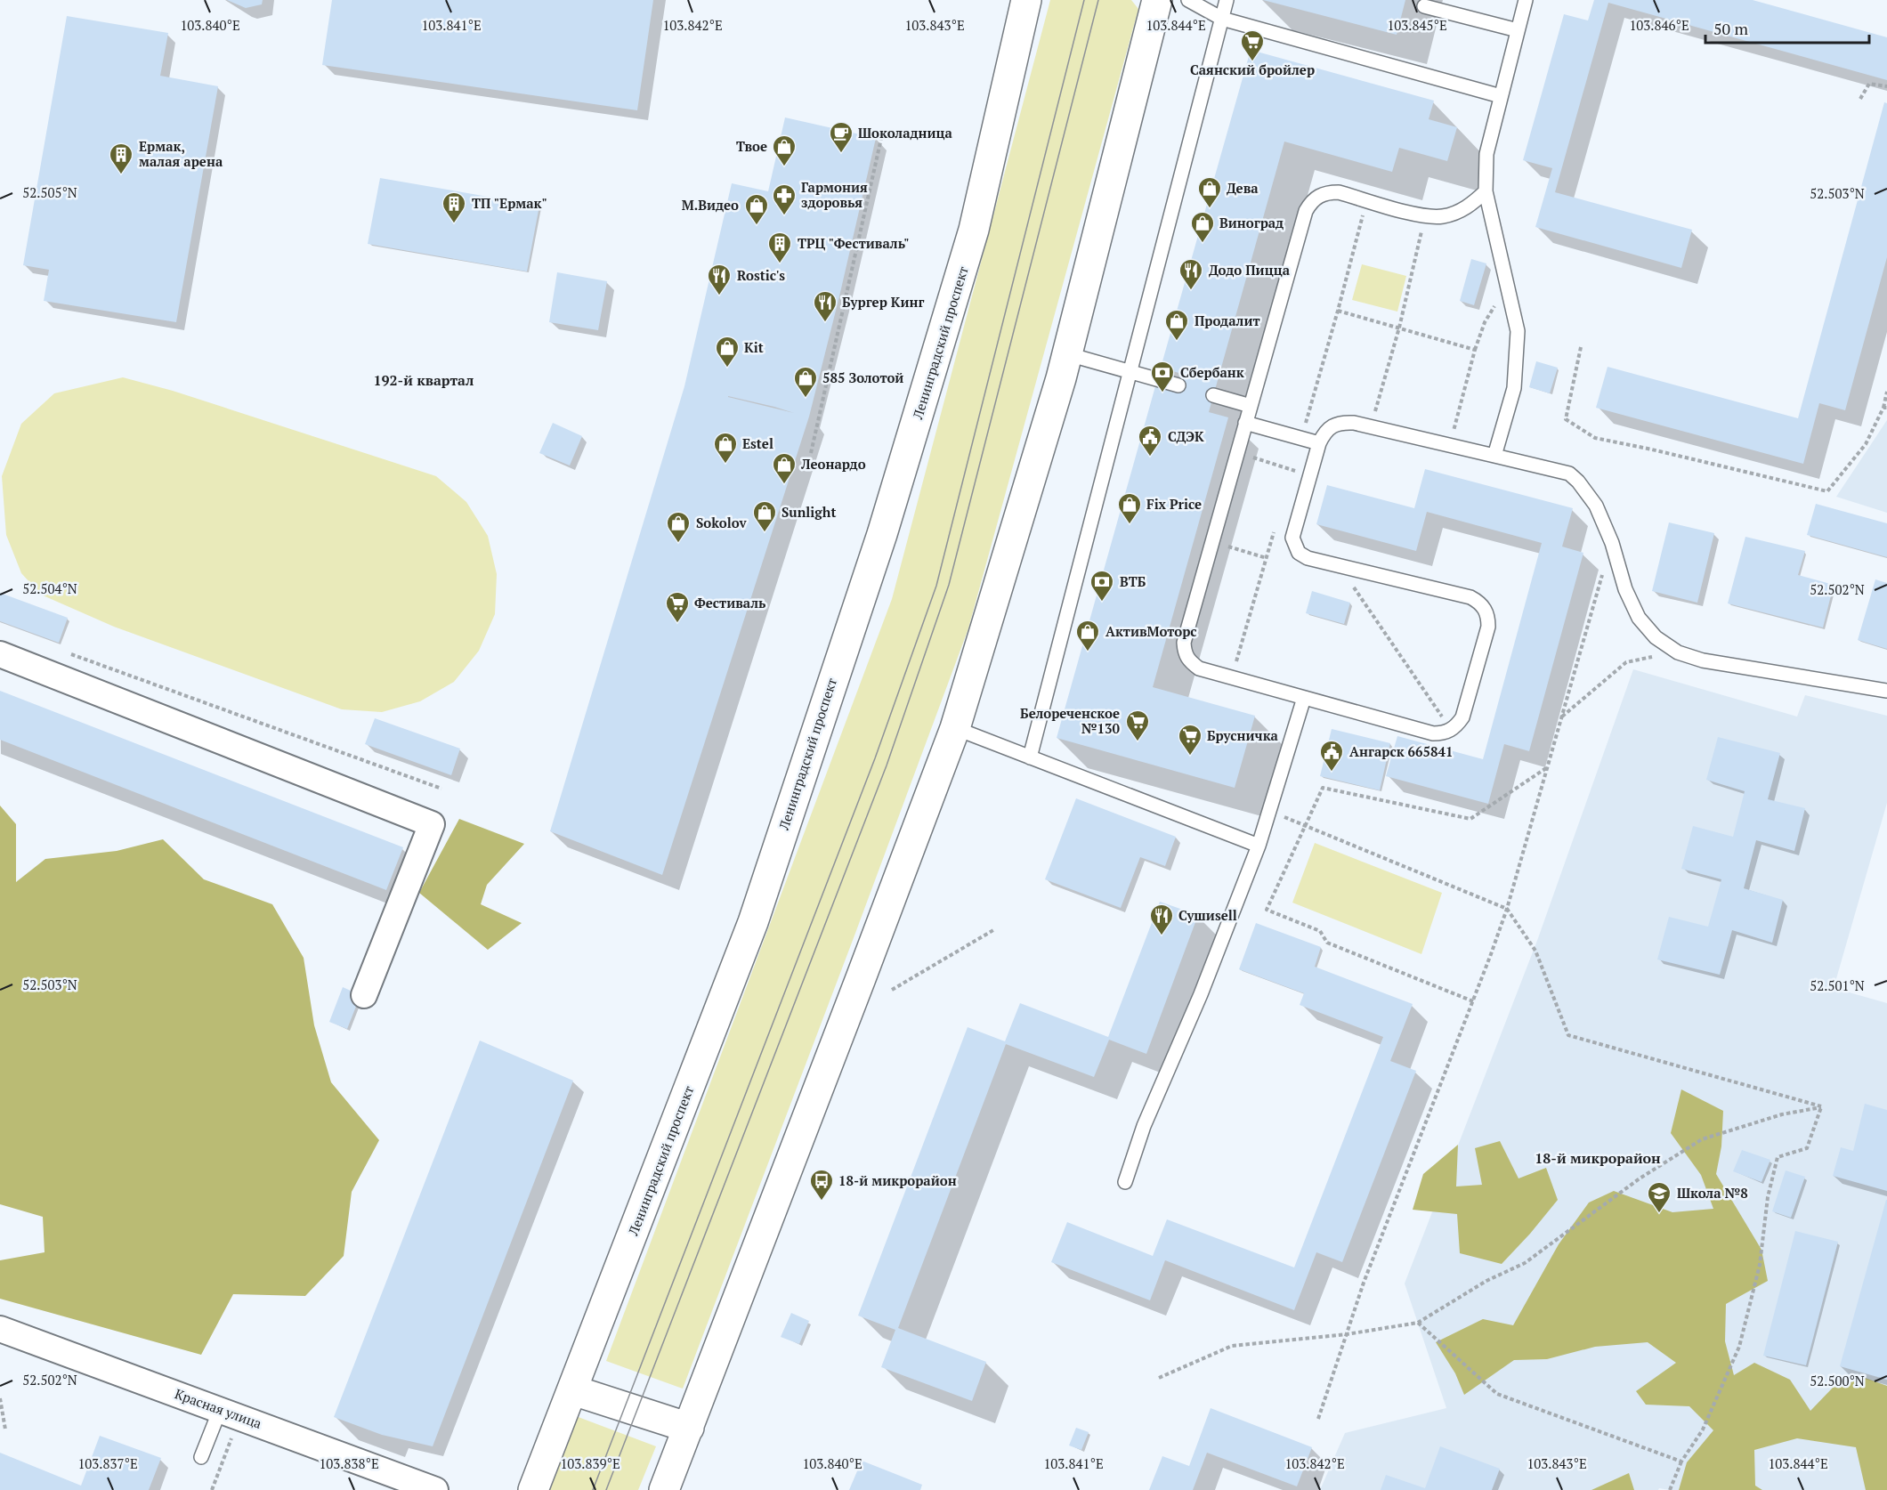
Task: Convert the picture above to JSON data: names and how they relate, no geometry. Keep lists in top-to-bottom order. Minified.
{"streets":{"main road":["Ленинградский проспект"],"street":["Красная улица"]},"districts":["192-й квартал","18-й микрорайон"],"places":{"supermarket":["Саянский бройлер","Фестиваль","Белореченское №130","Брусничка"],"cafe":["Шоколадница"],"shop":["Твое","Дева","М.Видео","Виноград","Продалит","Kit","585 Золотой","Estel","Леонардо","Fix Price","Sunlight","Sokolov","АктивМоторс"],"building":["Ермак, малая арена","ТП \"Ермак\"","ТРЦ \"Фестиваль\""],"pharmacy":["Гармония здоровья"],"restaurant":["Додо Пицца","Rostic's","Бургер Кинг","Сушиsell"],"bank":["Сбербанк","ВТБ"],"public building":["СДЭК","Ангарск 665841"],"bus stop":["18-й микрорайон"],"school or university":["Школа №8"]},"scale_bar":"50 m","coordinates":["103.840°E","103.841°E","103.842°E","103.843°E","103.844°E","103.845°E","103.846°E","52.505°N","52.503°N","52.504°N","52.502°N","52.501°N","52.500°N","103.837°E","103.838°E","103.839°E"]}
